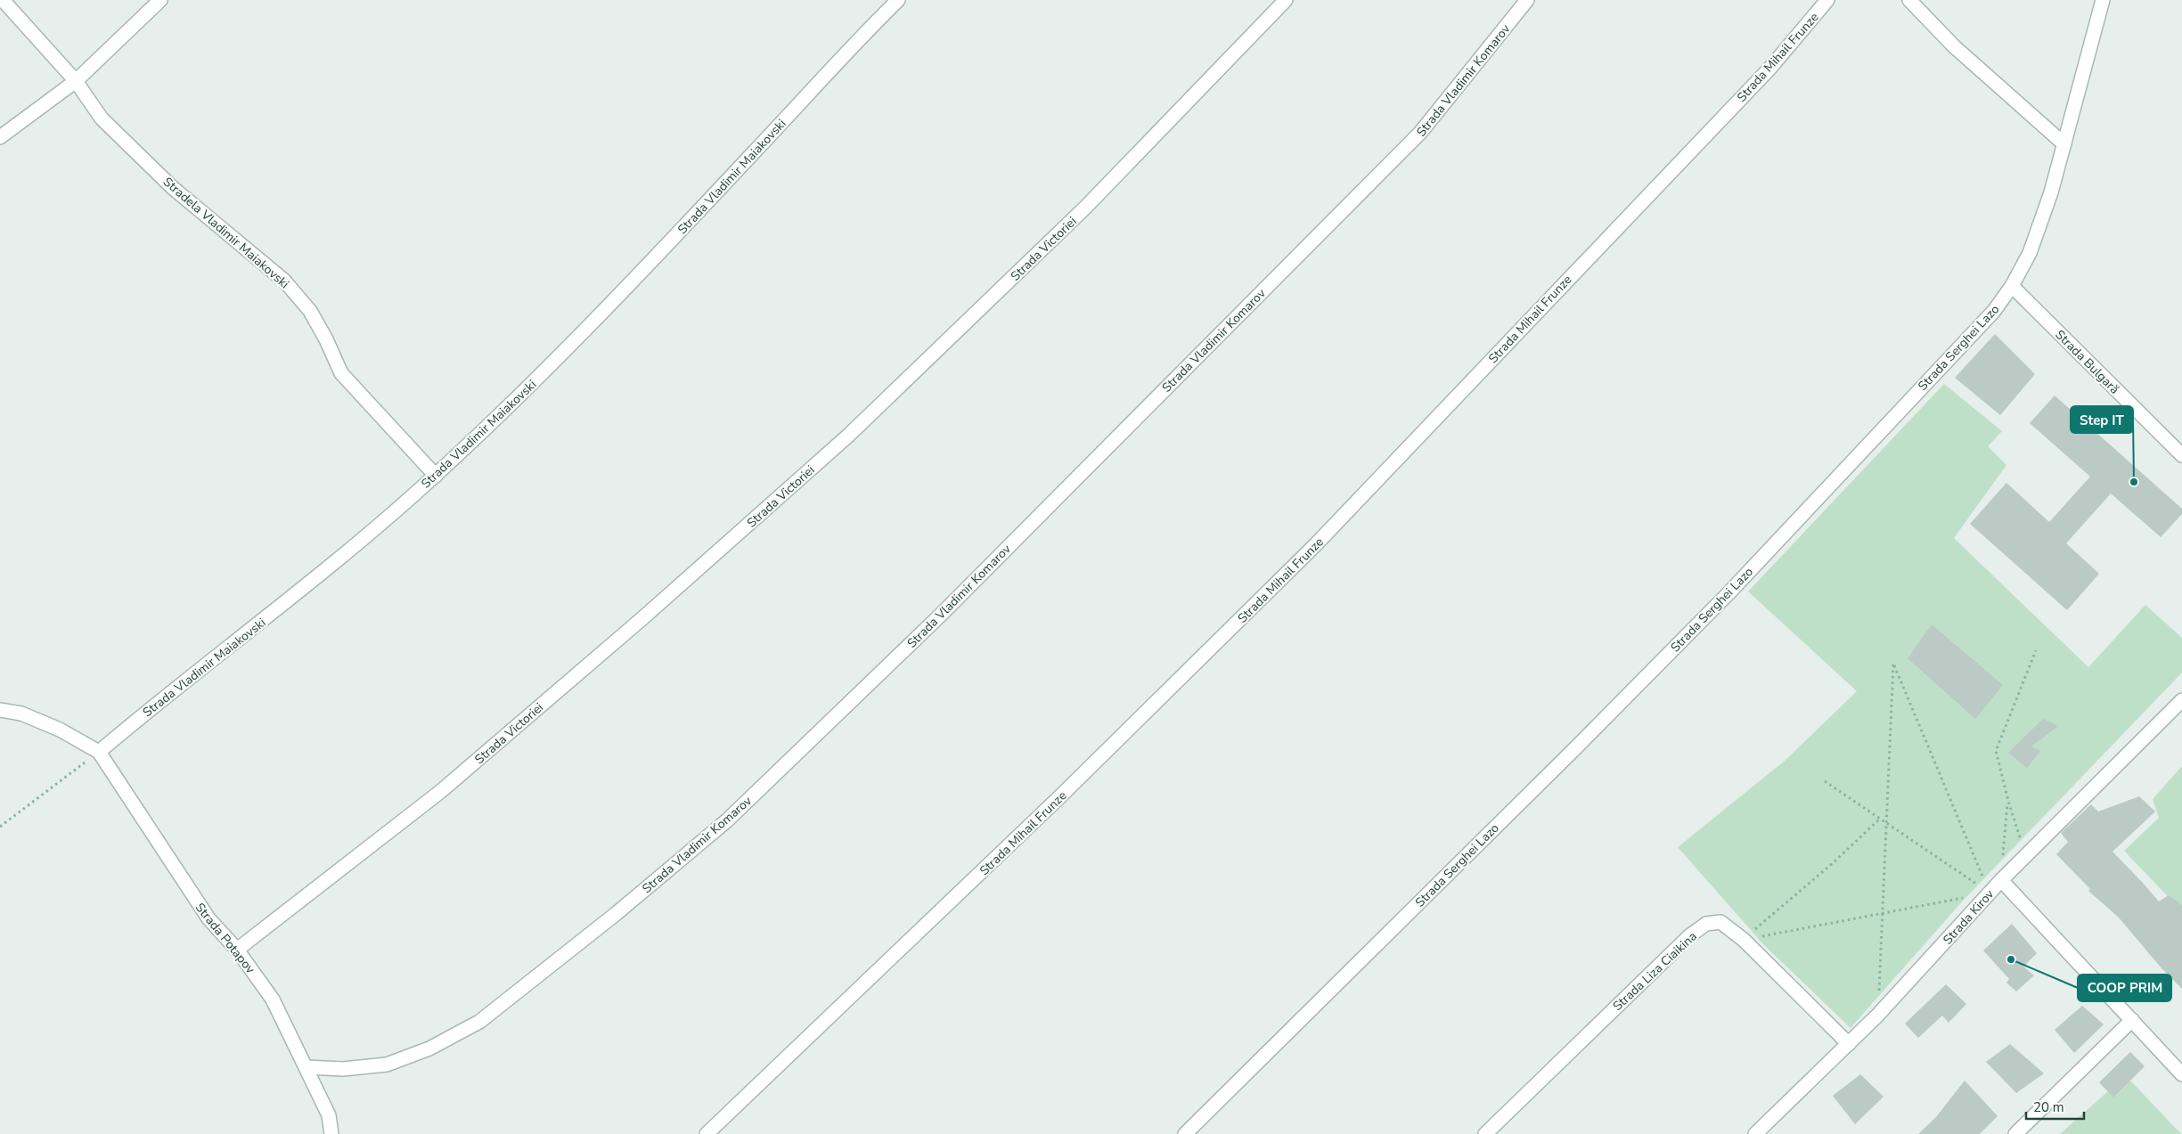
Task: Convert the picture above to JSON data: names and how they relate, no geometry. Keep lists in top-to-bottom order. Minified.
{"streets":{"street":["Strada Mihail Frunze","Strada Vladimir Komarov","Strada Vladimir Maiakovski","Stradela Vladimir Maiakovski","Strada Victoriei","Strada Serghei Lazo","Strada Bulgară","Strada Kirov","Strada Potapov","Strada Liza Ciaikina"]},"crossings":[["Strada Vladimir Komarov","Strada Potapov"],["Strada Vladimir Maiakovski","Stradela Vladimir Maiakovski"],["Strada Vladimir Maiakovski","Strada Potapov"],["Strada Victoriei","Strada Potapov"],["Strada Serghei Lazo","Strada Bulgară"],["Strada Kirov","Strada Liza Ciaikina"]],"places":["Step IT","COOP PRIM"],"scale_bar":"20 m"}
